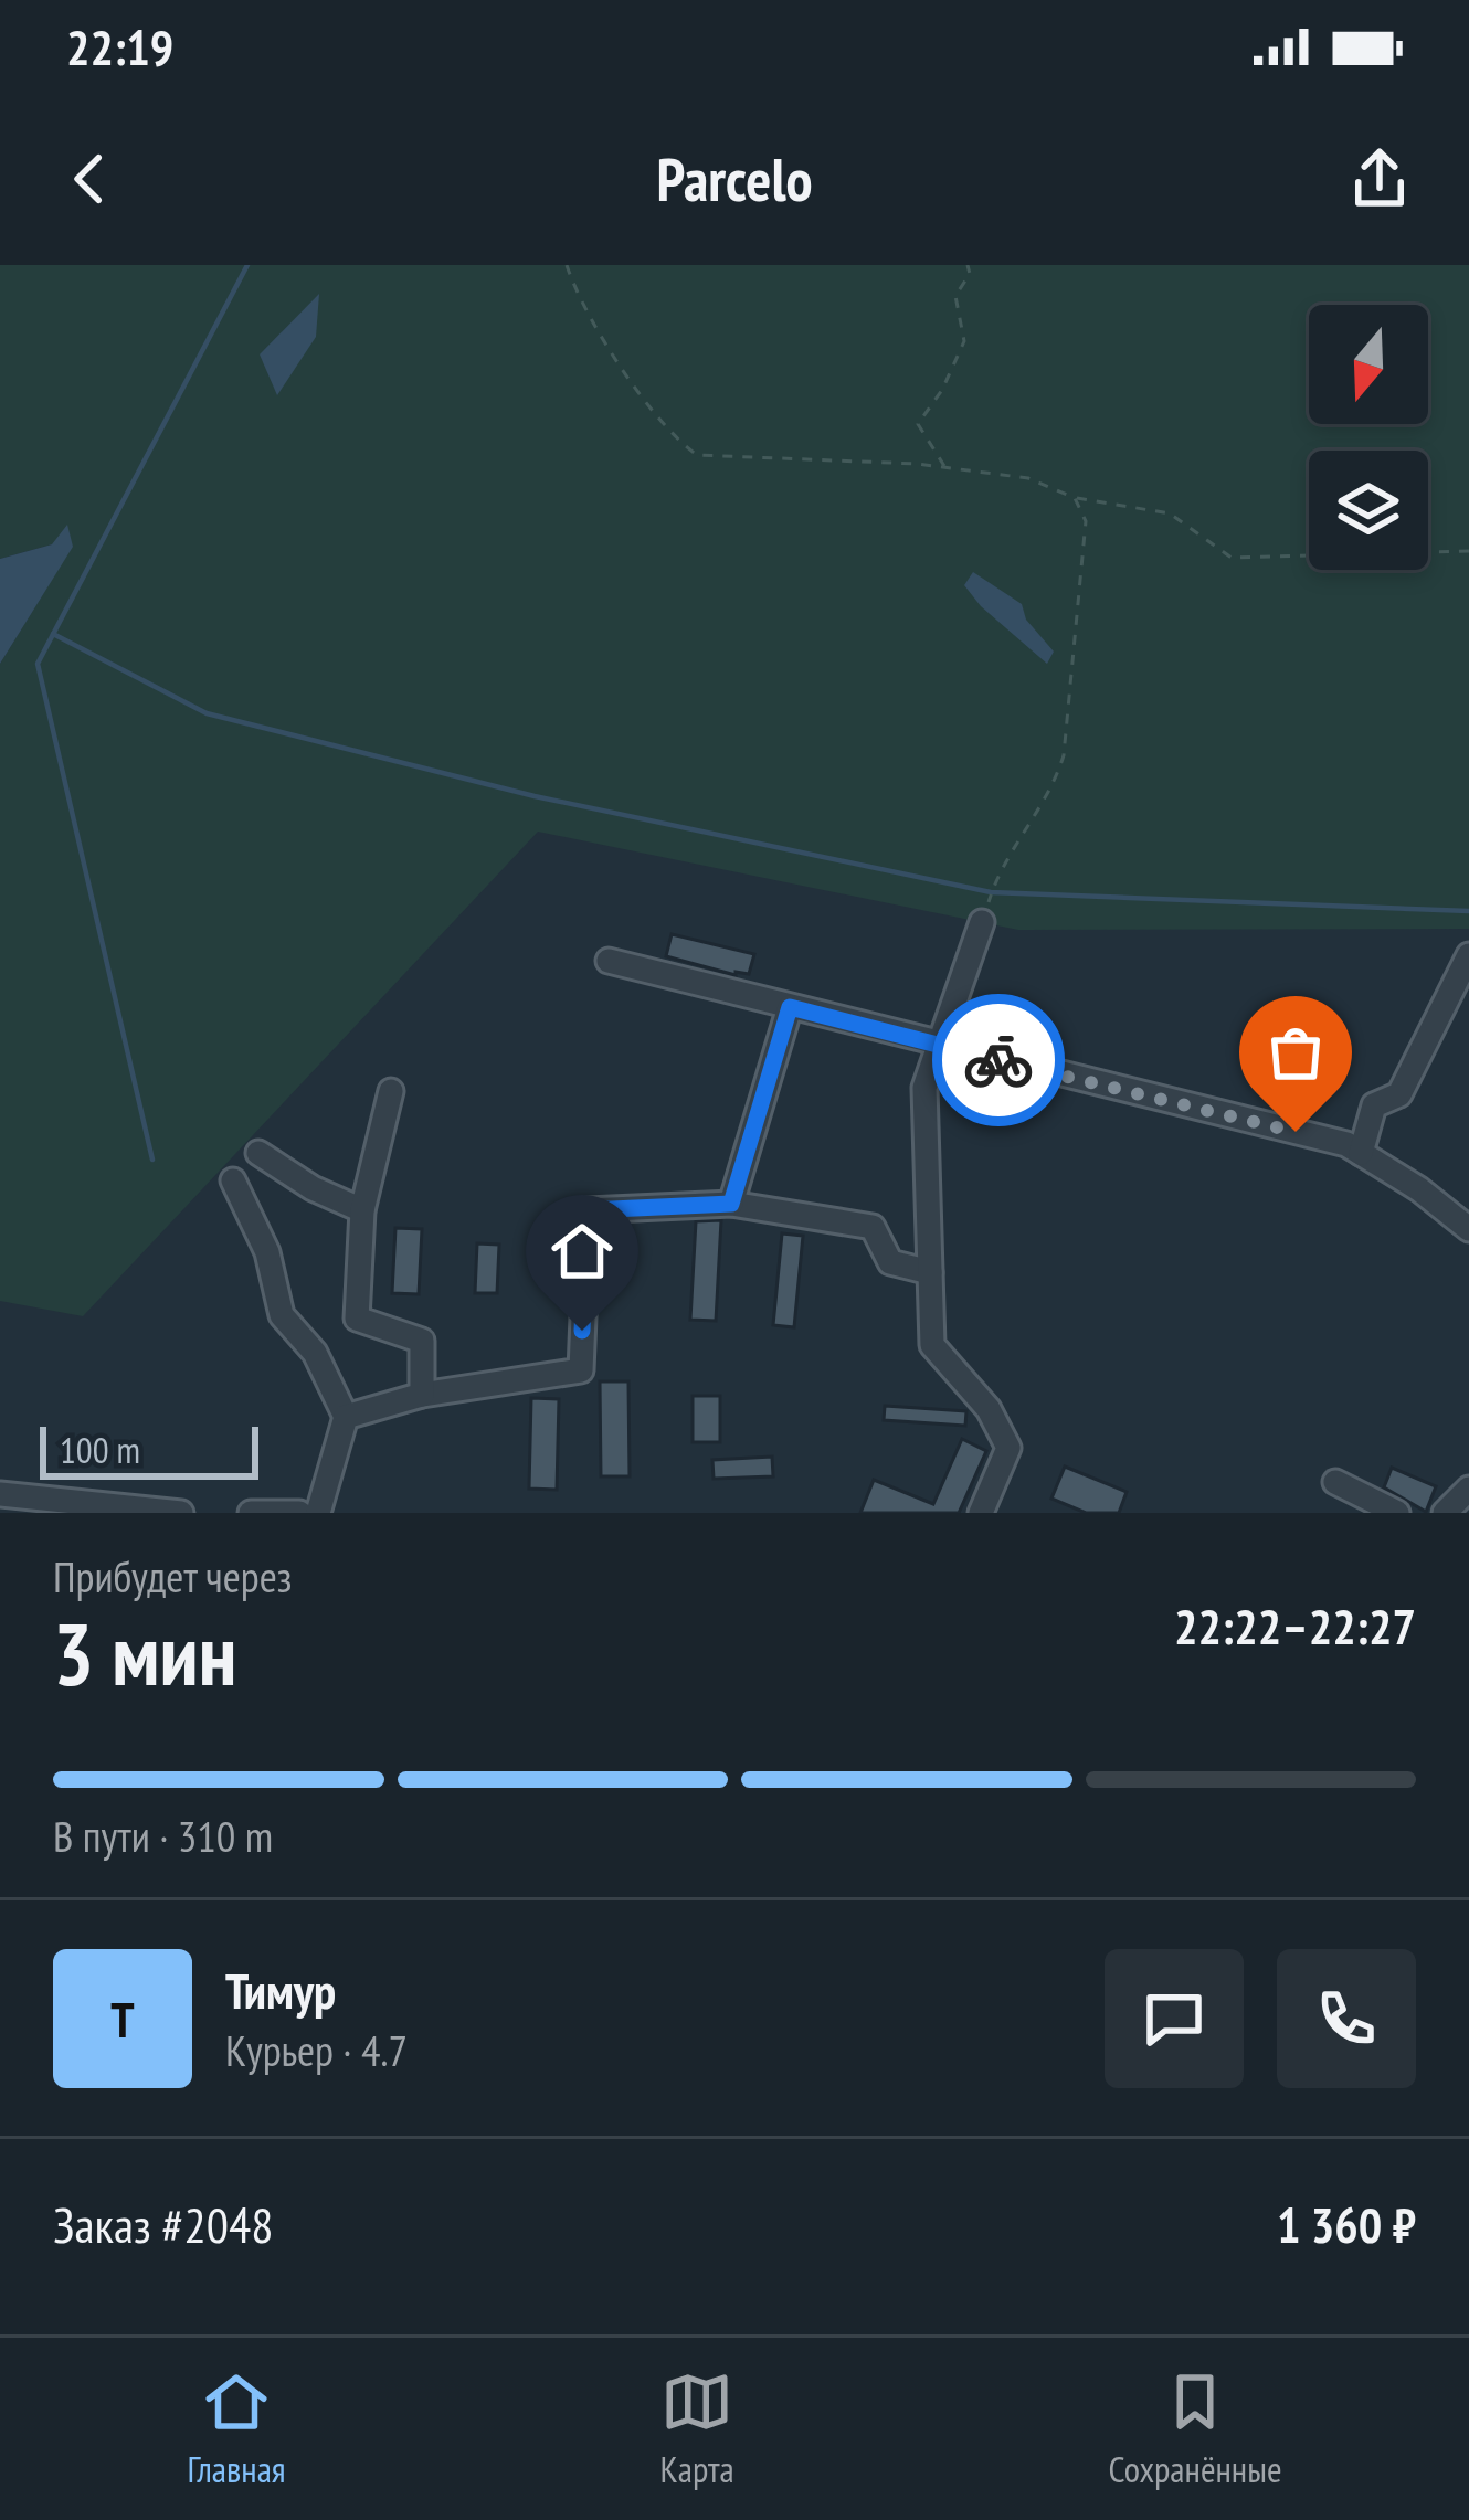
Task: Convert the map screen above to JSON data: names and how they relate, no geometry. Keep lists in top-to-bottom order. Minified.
{"scale_bar":"100 m","north":"bottom","page":{"status":"22:19","header":"Parcelo","scale":"100 m","heading":["3 мин","Прибудет через","22:22–22:27"],"panel":["Тимур","Курьер · 4.7","Заказ #2048","1 360 ₽"],"bar":"В пути · 310 m","round":"Т","tabs":["Главная","Карта","Сохранённые"]}}
